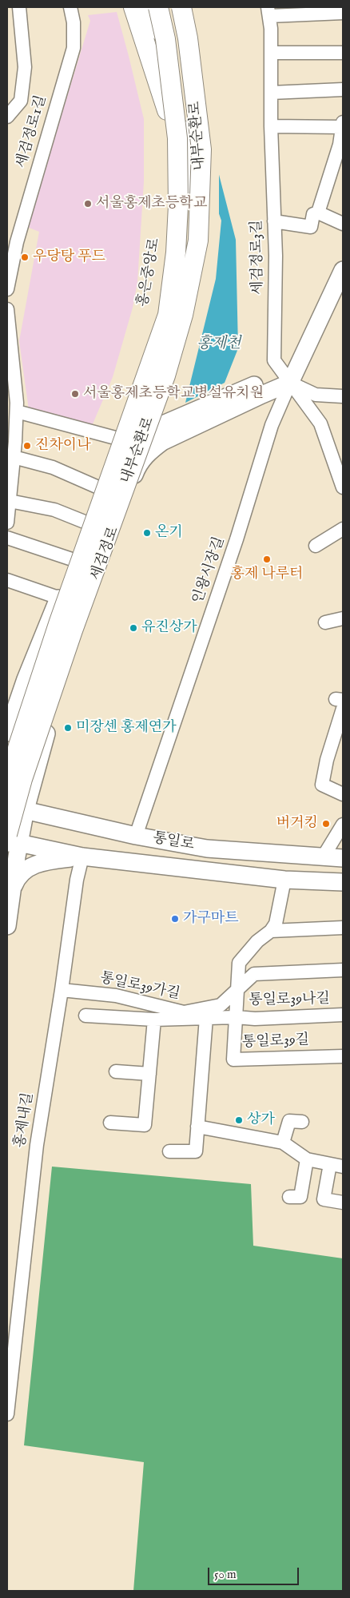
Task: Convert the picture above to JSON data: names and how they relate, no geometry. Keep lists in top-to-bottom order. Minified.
{"streets":{"highway":["내부순환로"],"main road":["세검정로","통일로"],"street":["세검정로1길","세검정로3길","홍은중앙로","인왕시장길","통일로39가길","통일로39나길","통일로39길","홍제내길"]},"crossings":[["내부순환로","세검정로"],["내부순환로","통일로"],["세검정로3길","세검정로"],["세검정로3길","인왕시장길"],["홍은중앙로","세검정로"],["세검정로","인왕시장길"],["세검정로","통일로"],["인왕시장길","통일로"],["통일로","홍제내길"],["통일로39가길","통일로39나길"],["통일로39가길","홍제내길"],["통일로39나길","통일로39길"]],"water":["홍제천"],"places":["서울홍제초등학교","우당탕 푸드","서울홍제초등학교병설유치원","진차이나","온기","홍제 나루터","유진상가","미장센 홍제연가","버거킹","가구마트","상가"],"scale_bar":"50 m"}
